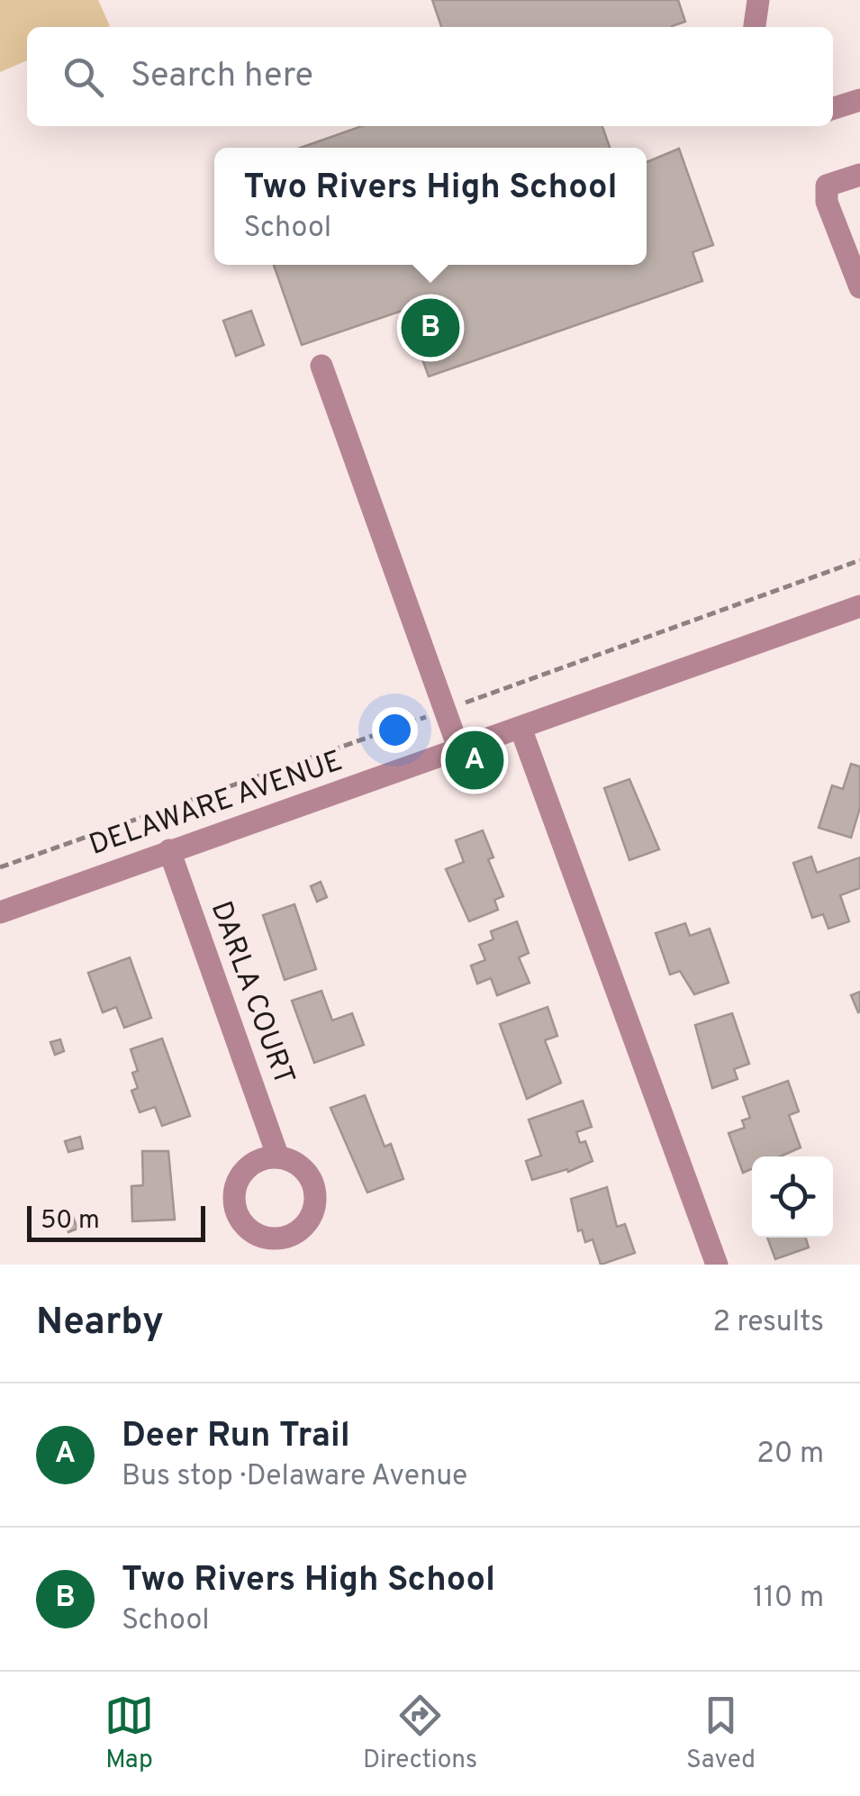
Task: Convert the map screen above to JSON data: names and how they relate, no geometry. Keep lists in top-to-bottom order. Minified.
{"streets":{"street":["DELAWARE AVENUE","DARLA COURT"]},"crossings":[["DELAWARE AVENUE","DARLA COURT"]],"scale_bar":"50 m","page":{"search":"Search here","popup":["Two Rivers High School","School"],"pins":["B","A"],"scale":"50 m","heading":["Nearby","2 results"],"list":[{"mark":"A","name":"Deer Run Trail","note":"Bus stop · Delaware Avenue","value":"20 m"},{"mark":"B","name":"Two Rivers High School","note":"School","value":"110 m"}],"nav":["Map","Directions","Saved"]}}
